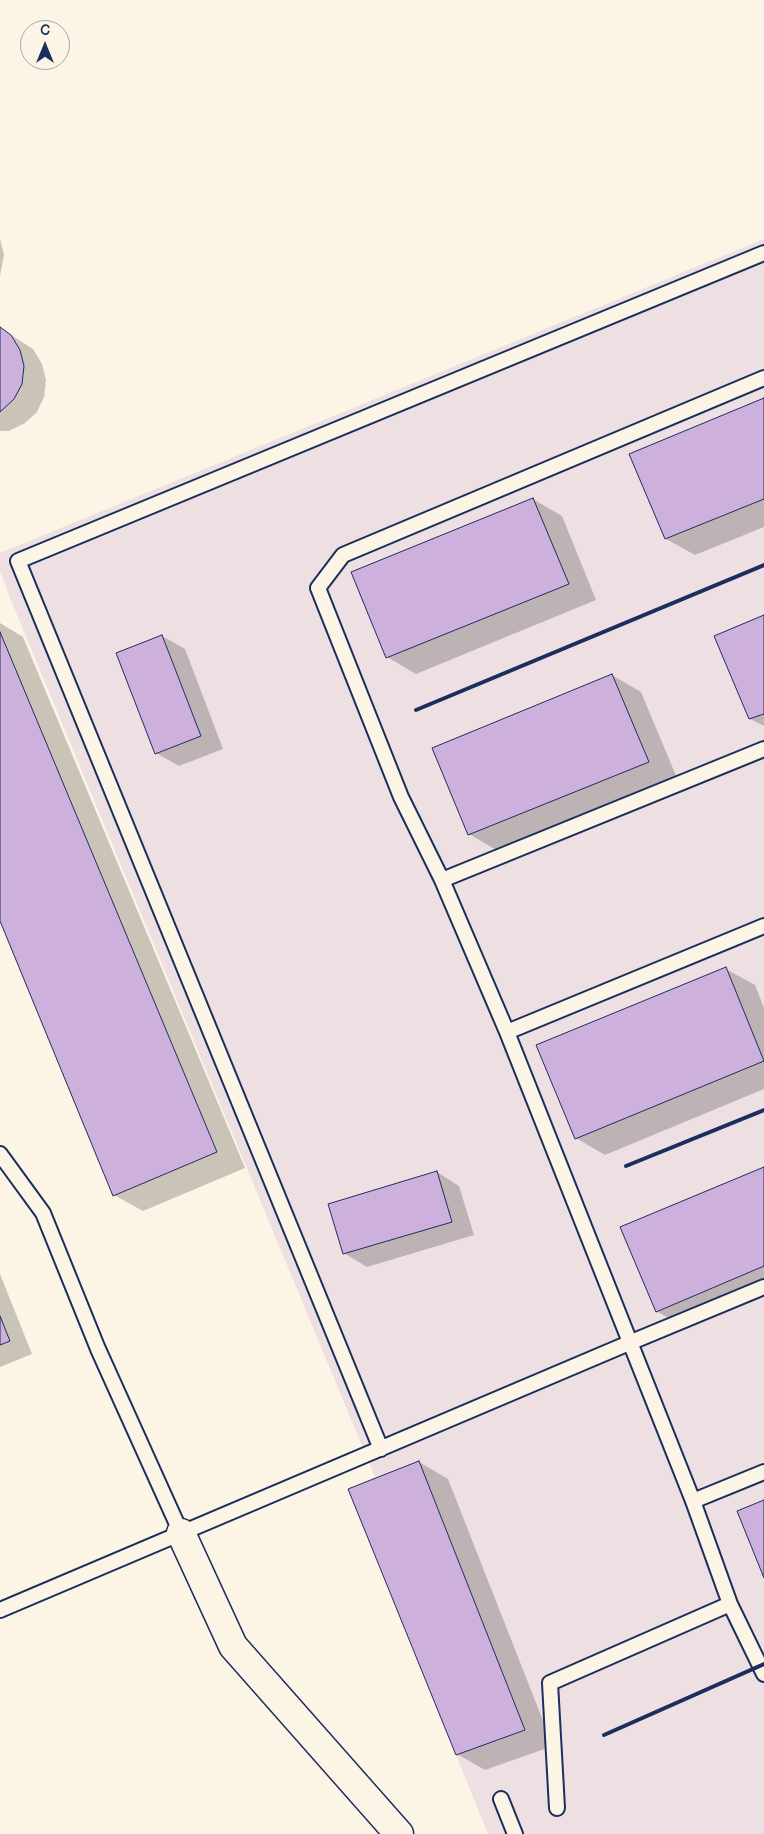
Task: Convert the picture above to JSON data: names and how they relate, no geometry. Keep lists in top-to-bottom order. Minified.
{"north":"top"}
